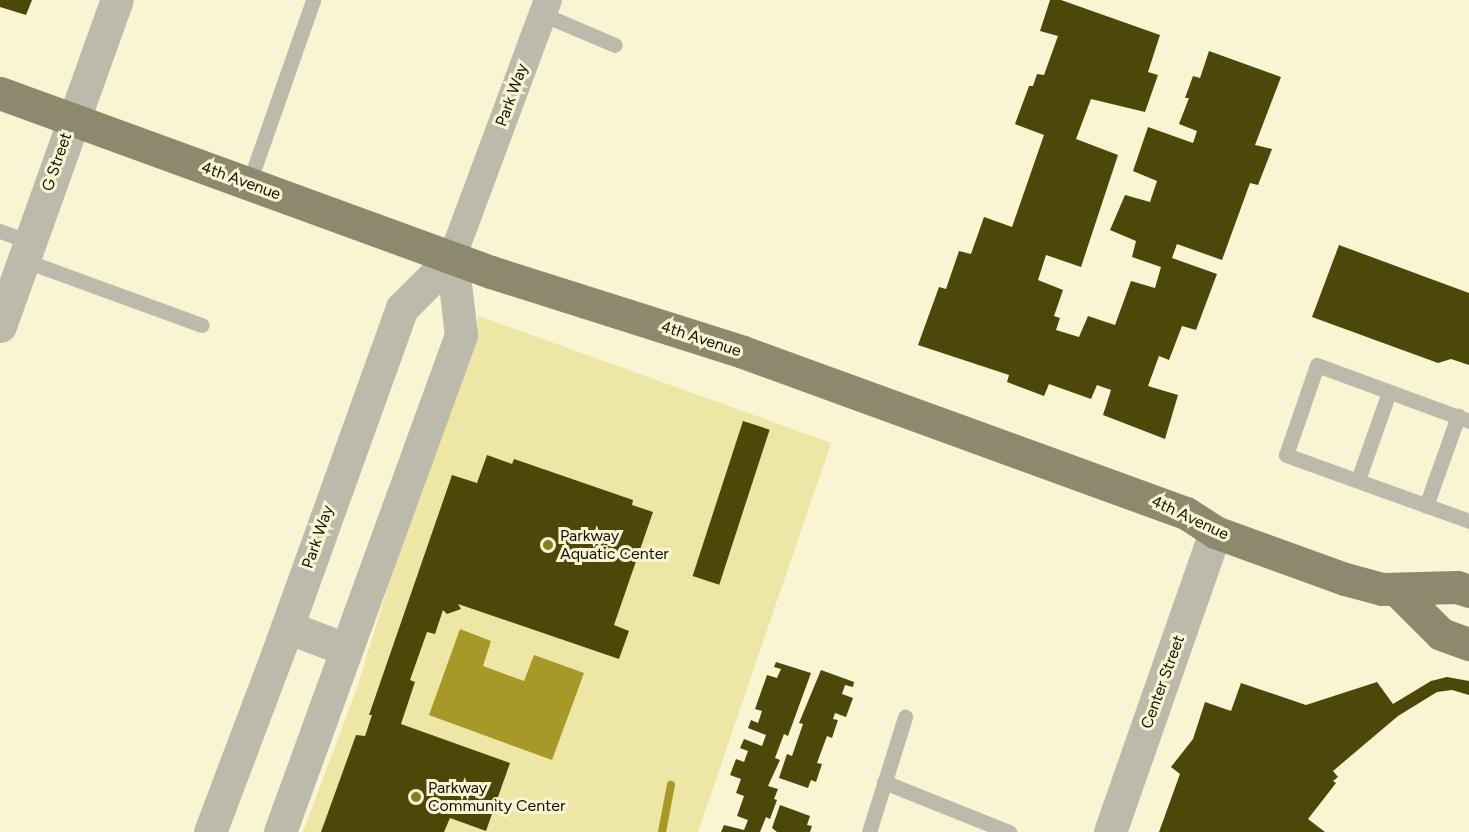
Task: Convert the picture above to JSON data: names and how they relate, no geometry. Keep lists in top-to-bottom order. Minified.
{"streets":{"main road":["4th Avenue"],"street":["Park Way","G Street","Center Street"]},"crossings":[["Park Way","4th Avenue"],["G Street","4th Avenue"],["4th Avenue","Center Street"]],"places":["Parkway Aquatic Center","Parkway Community Center"]}
